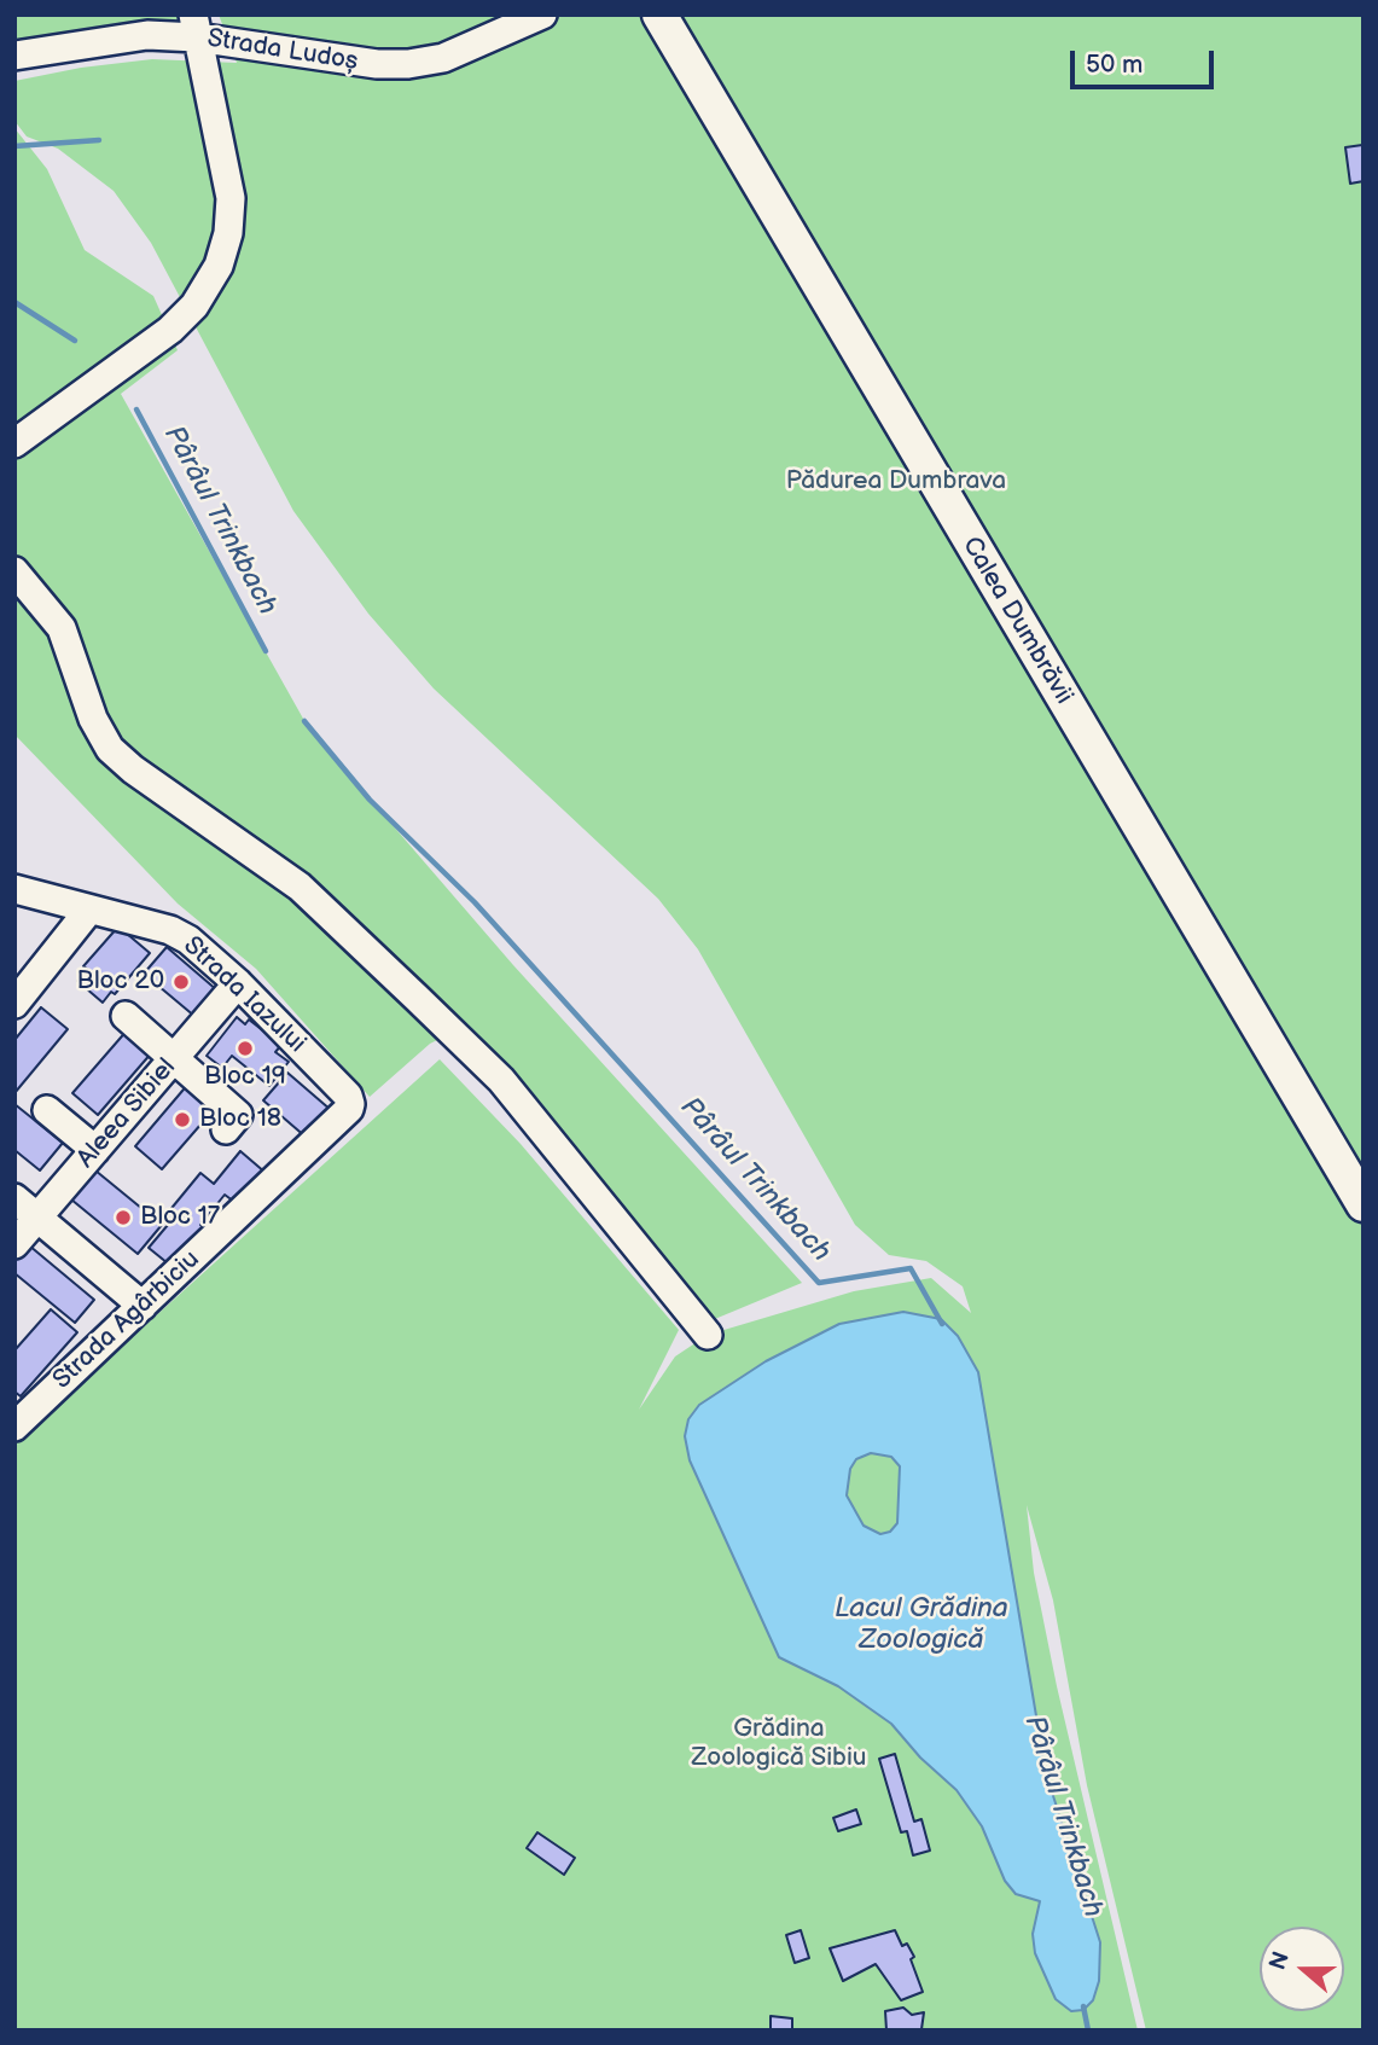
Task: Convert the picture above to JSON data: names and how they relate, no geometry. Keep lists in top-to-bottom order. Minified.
{"streets":{"main road":["Calea Dumbrăvii"],"street":["Strada Ludoș","Strada Iazului","Aleea Sibiel","Strada Agârbiciu"]},"crossings":[["Strada Iazului","Aleea Sibiel"],["Strada Iazului","Strada Agârbiciu"]],"water":["Pârâul Trinkbach","Lacul Grădina Zoologică"],"parks":["Pădurea Dumbrava","Grădina Zoologică Sibiu"],"places":["Bloc 20","Bloc 19","Bloc 18","Bloc 17"],"scale_bar":"50 m","north":"left"}
